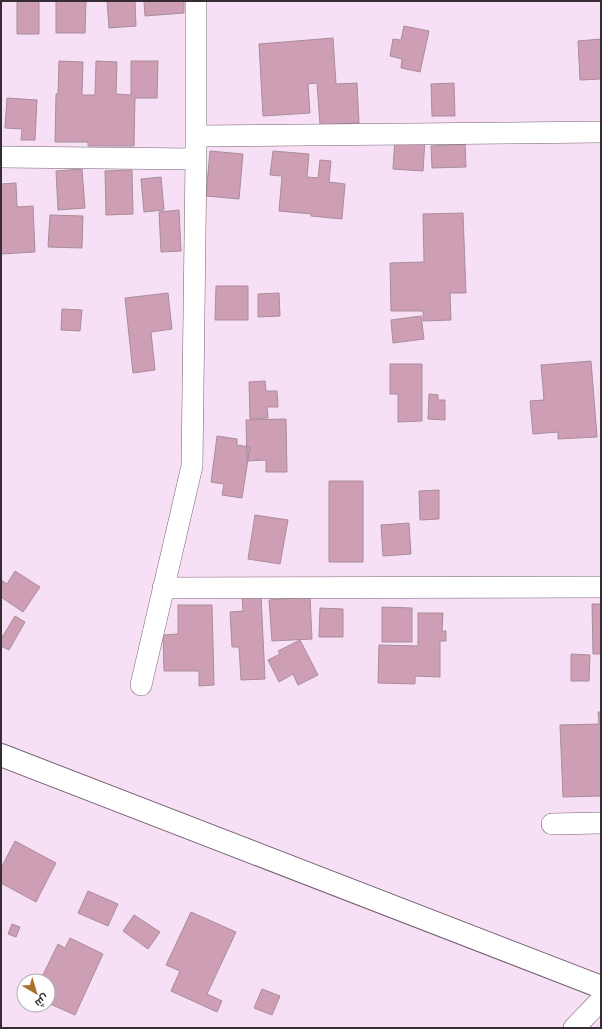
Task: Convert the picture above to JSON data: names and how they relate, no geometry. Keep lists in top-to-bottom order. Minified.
{"north":"bottom right"}
